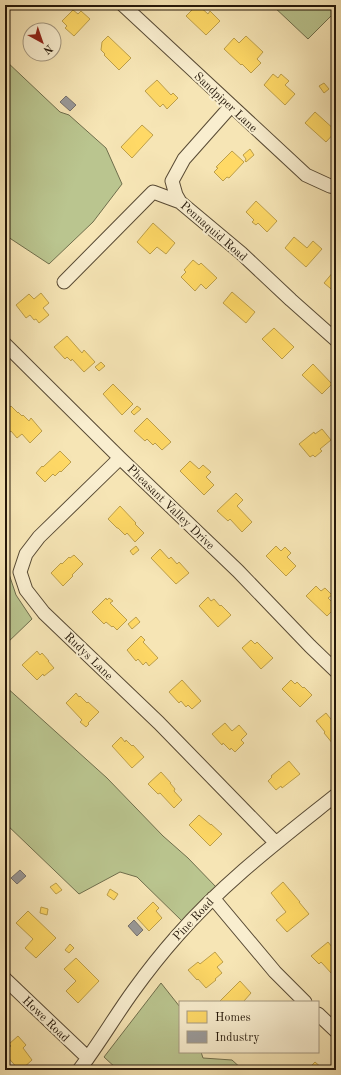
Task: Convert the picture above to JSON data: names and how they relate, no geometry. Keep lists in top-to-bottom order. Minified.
{"streets":{"street":["Sandpiper Lane","Pennaquid Road","Pheasant Valley Drive","Rudys Lane","Pine Road","Howe Road"]},"crossings":[["Sandpiper Lane","Pennaquid Road"],["Pheasant Valley Drive","Rudys Lane"],["Rudys Lane","Pine Road"],["Pine Road","Howe Road"]],"legend":["Homes","Industry"],"north":"bottom right"}
